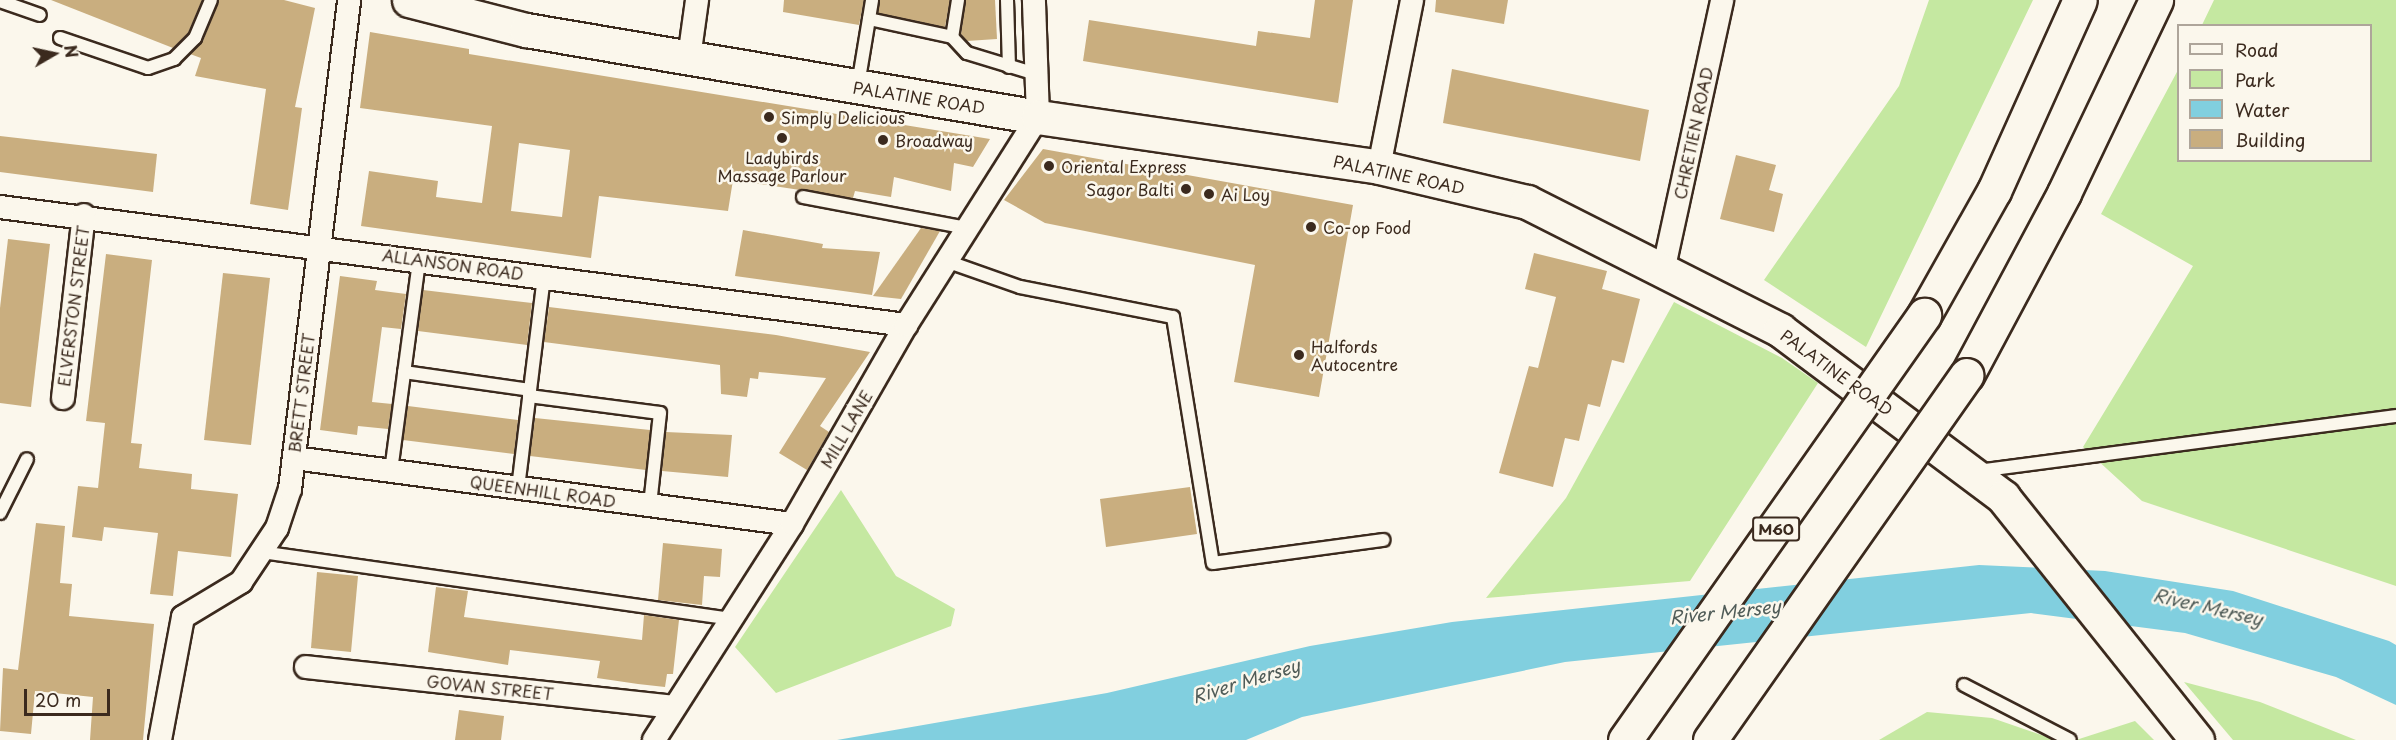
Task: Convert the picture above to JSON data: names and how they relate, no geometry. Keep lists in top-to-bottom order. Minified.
{"streets":{"main road":["PALATINE ROAD","M60"],"street":["CHRETIEN ROAD","ALLANSON ROAD","ELVERSTON STREET","BRETT STREET","MILL LANE","QUEENHILL ROAD","GOVAN STREET"]},"crossings":[["PALATINE ROAD","CHRETIEN ROAD"],["PALATINE ROAD","MILL LANE"],["ALLANSON ROAD","ELVERSTON STREET"],["ALLANSON ROAD","BRETT STREET"],["ALLANSON ROAD","MILL LANE"],["BRETT STREET","QUEENHILL ROAD"],["MILL LANE","QUEENHILL ROAD"],["MILL LANE","GOVAN STREET"]],"water":["River Mersey"],"places":["Simply Delicious","Ladybirds Massage Parlour","Broadway","Oriental Express","Sagor Balti","Ai Loy","Co-op Food","Halfords Autocentre"],"legend":["Road","Park","Water","Building"],"scale_bar":"20 m","north":"right"}
